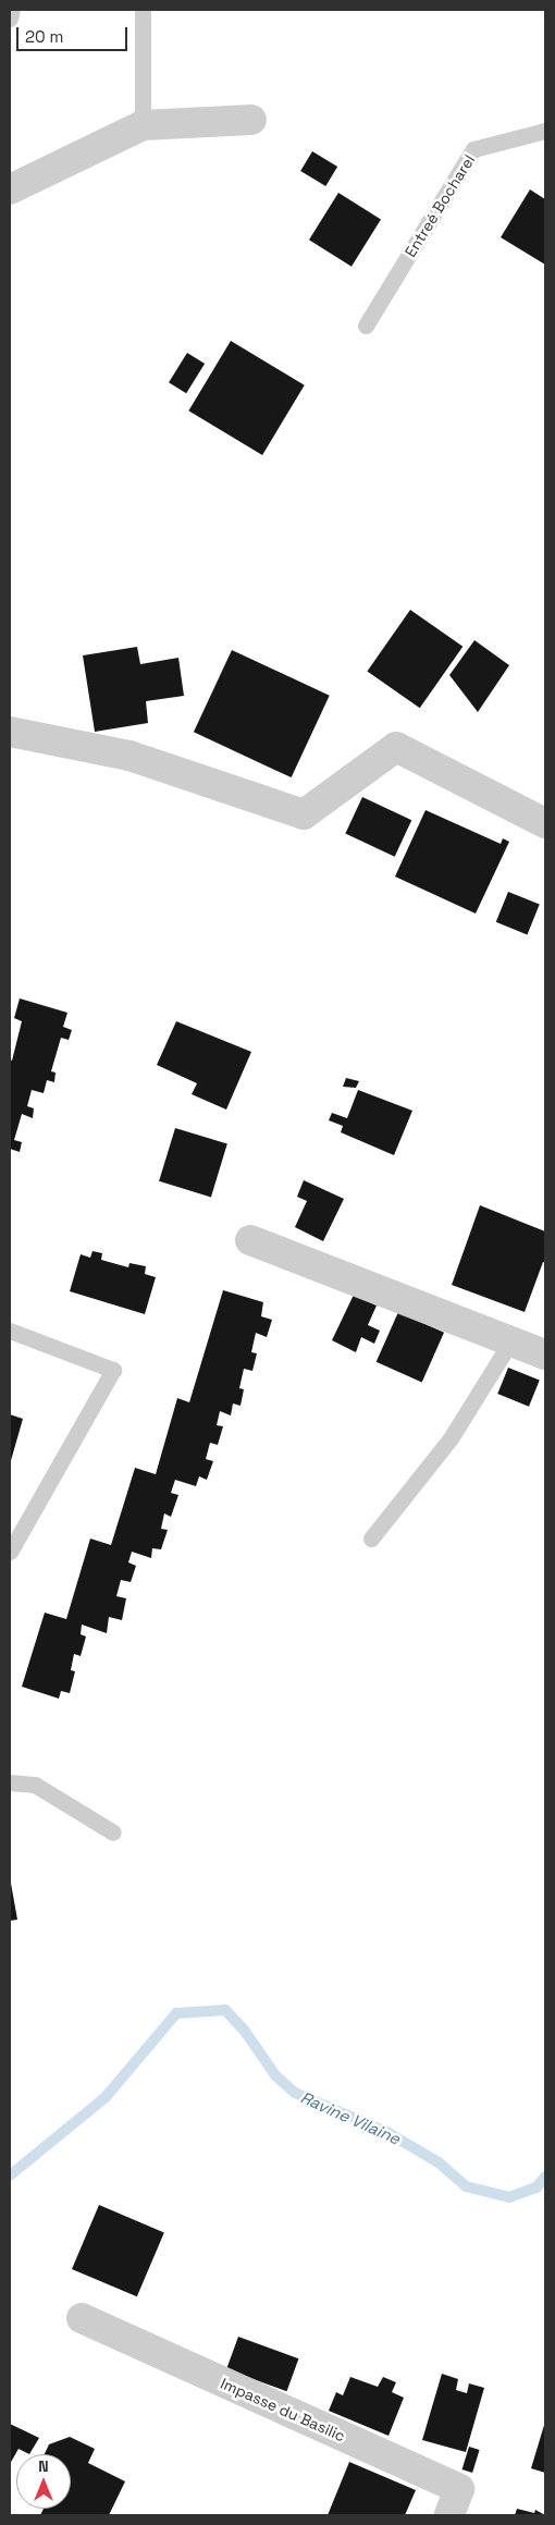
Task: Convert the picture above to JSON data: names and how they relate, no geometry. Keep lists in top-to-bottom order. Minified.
{"streets":{"street":["Impasse du Basilic"],"lane":["Entreé Bocharel"]},"water":["Ravine Vilaine"],"scale_bar":"20 m","north":"top"}
